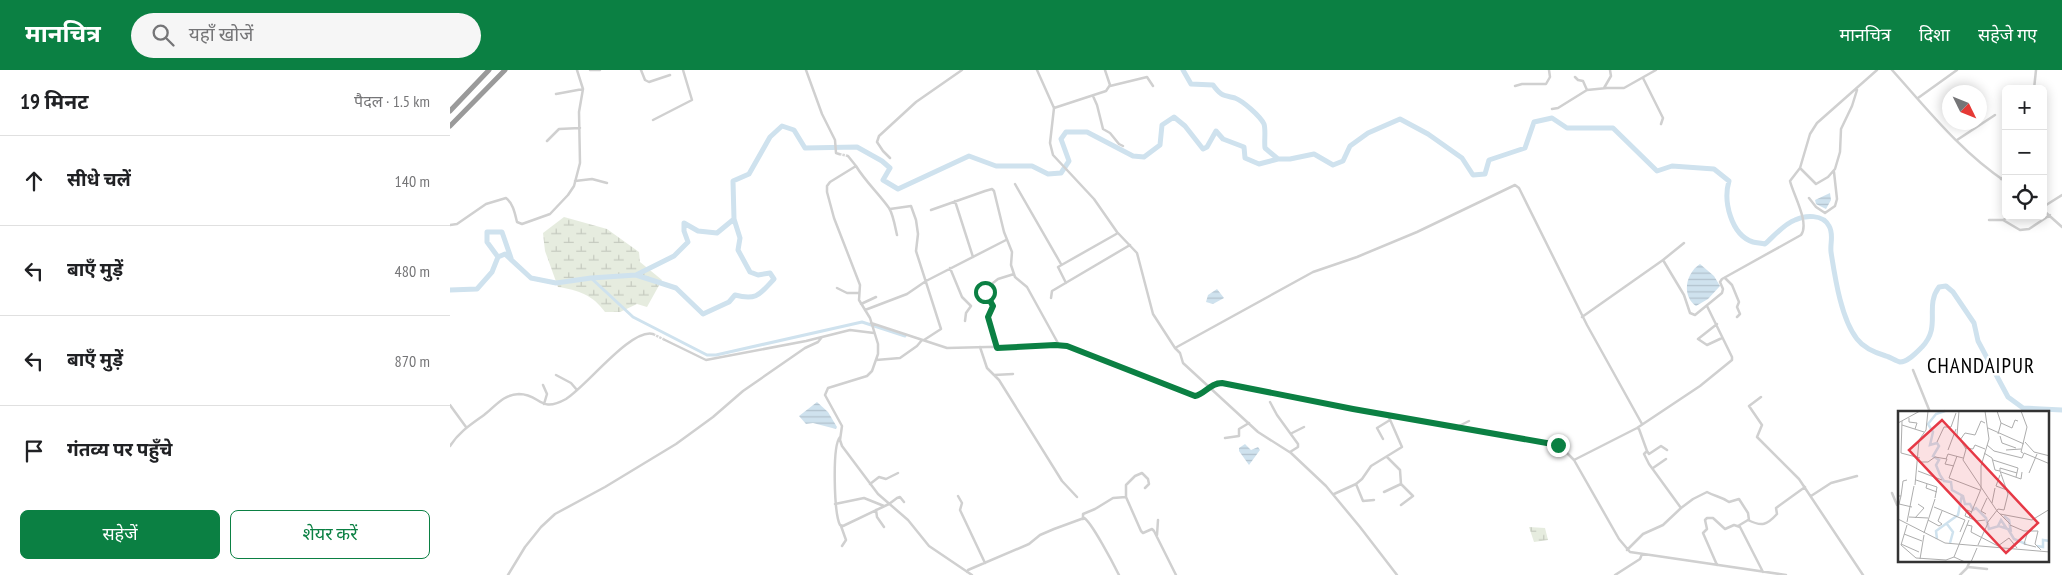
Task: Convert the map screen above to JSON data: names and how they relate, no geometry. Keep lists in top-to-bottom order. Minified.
{"districts":["CHANDAIPUR"],"north":"bottom right","page":{"header":"मानचित्र","search":"यहाँ खोजें","nav":["मानचित्र","दिशा","सहेजे गए"],"heading":["19 मिनट","पैदल · 1.5 km"],"map_buttons":["+","−"],"list":[["सीधे चलें","140 m"],["बाएँ मुड़ें","480 m"],["बाएँ मुड़ें","870 m"],"गंतव्य पर पहुँचे"],"buttons":["सहेजें","शेयर करें"]}}
